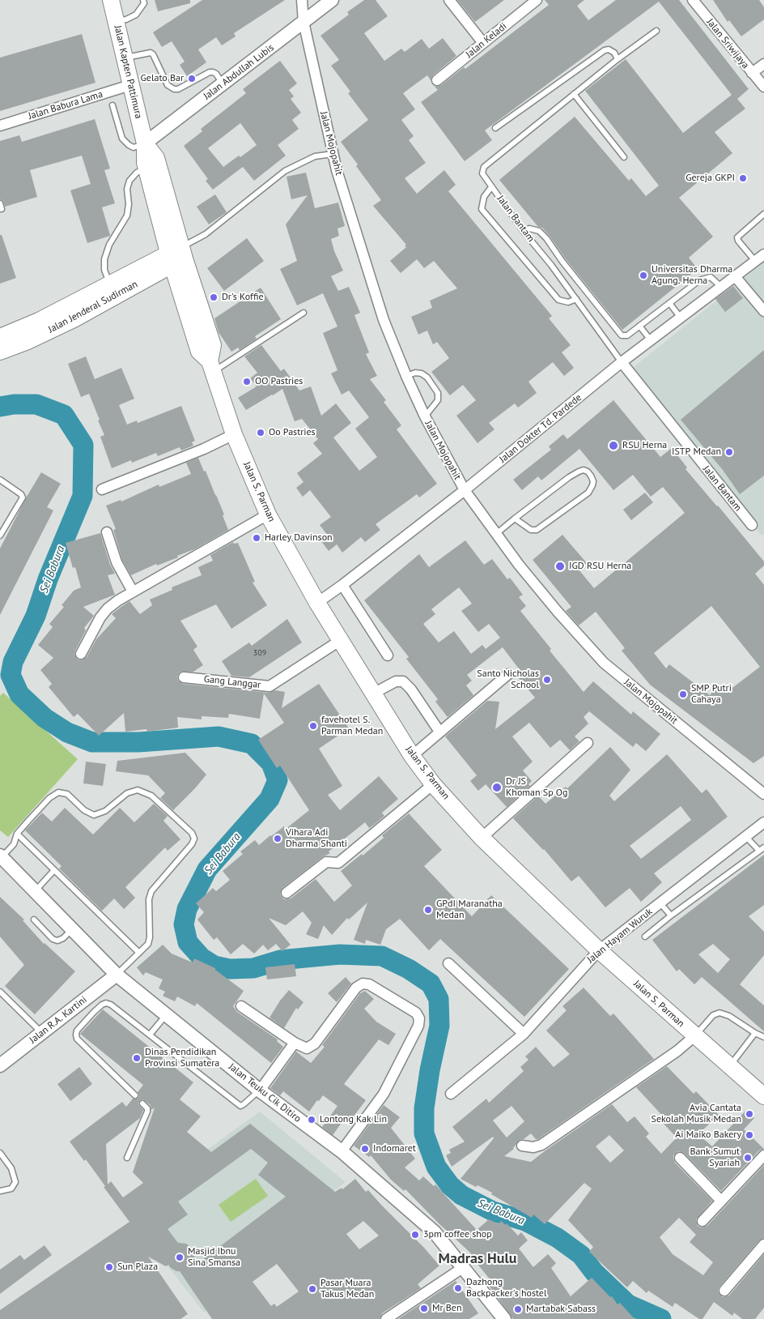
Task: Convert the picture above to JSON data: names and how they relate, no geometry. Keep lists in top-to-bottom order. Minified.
{"streets":{"main road":["Jalan Kapten Pattimura","Jalan Jenderal Sudirman","Jalan S. Parman"],"street":["Jalan Keladi","Jalan Sriwijaya","Jalan Abdullah Lubis","Jalan Babura Lama","Jalan Mojopahit","Jalan Bantam","Jalan Dokter Td. Pardede","Gang Langgar","Jalan Hayam Wuruk","Jalan R.A. Kartini","Jalan Teuku Cik Ditiro"]},"crossings":[["Jalan Kapten Pattimura","Jalan Abdullah Lubis"],["Jalan Kapten Pattimura","Jalan Babura Lama"],["Jalan Kapten Pattimura","Jalan Jenderal Sudirman"],["Jalan Kapten Pattimura","Jalan S. Parman"],["Jalan Abdullah Lubis","Jalan Mojopahit"],["Jalan Mojopahit","Jalan Dokter Td. Pardede"],["Jalan Bantam","Jalan Dokter Td. Pardede"],["Jalan Jenderal Sudirman","Jalan S. Parman"],["Jalan Dokter Td. Pardede","Jalan S. Parman"],["Jalan S. Parman","Gang Langgar"],["Jalan S. Parman","Jalan Hayam Wuruk"],["Jalan R.A. Kartini","Jalan Teuku Cik Ditiro"]],"districts":["Madras Hulu"],"water":["Sei Babura"],"places":["Gelato Bar","Gereja GKPI","Universitas Dharma Agung. Herna","Dr's Koffie","OO Pastries","Oo Pastries","RSU Herna","ISTP Medan","Harley Davinson","IGD RSU Herna","Santo Nicholas School","SMP Putri Cahaya","favehotel S. Parman Medan","Dr JS Khoman Sp Og","Vihara Adi Dharma Shanti","GPdI Maranatha Medan","Dinas Pendidikan Provinsi Sumatera","Avia Cantata Sekolah Musik Medan","Lontong Kak Lin","Ai Maiko Bakery","Indomaret","Bank Sumut Syariah","3pm coffee shop","Masjid Ibnu Sina Smansa","Sun Plaza","Dazhong Backpacker's hostel","Pasar Muara Takus Medan","Mr Ben","Martabak Sabass"],"house_numbers":["309"]}
